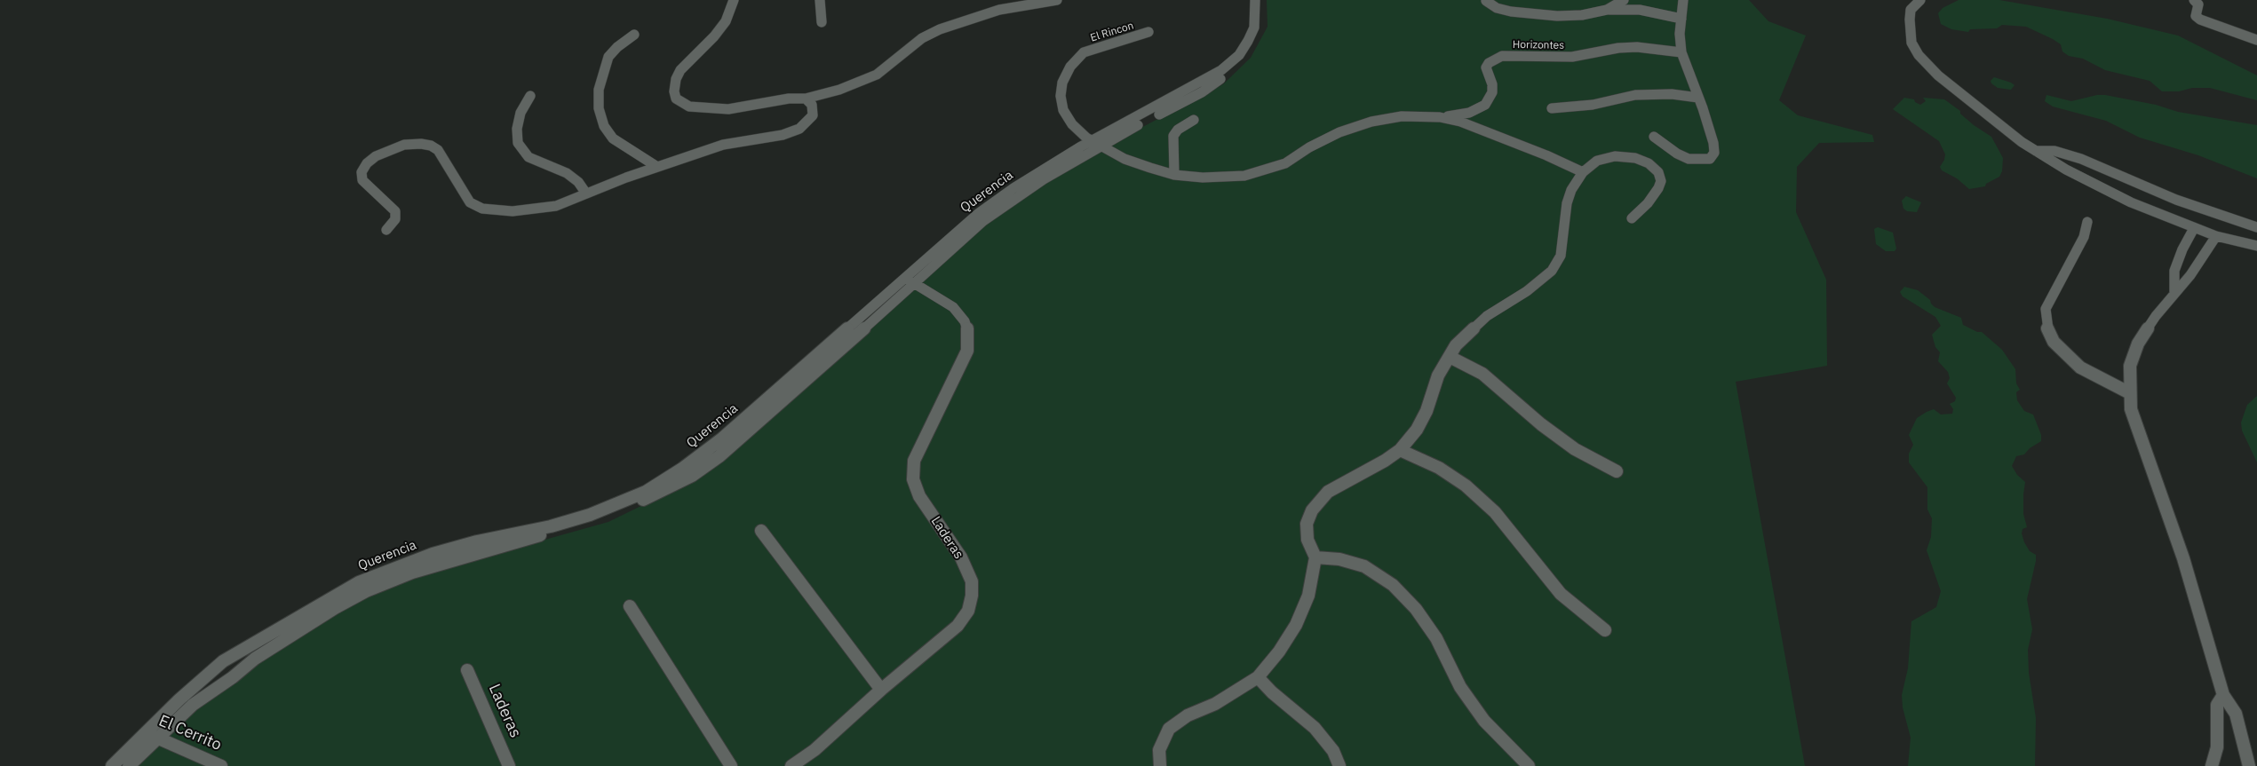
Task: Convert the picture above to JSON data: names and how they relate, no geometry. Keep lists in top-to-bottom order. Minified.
{"streets":{"street":["El Rincon","Horizontes","Querencia","Laderas","El Cerrito"]},"crossings":[["El Rincon","Horizontes"],["El Rincon","Querencia"],["Querencia","Laderas"],["Querencia","El Cerrito"]]}
